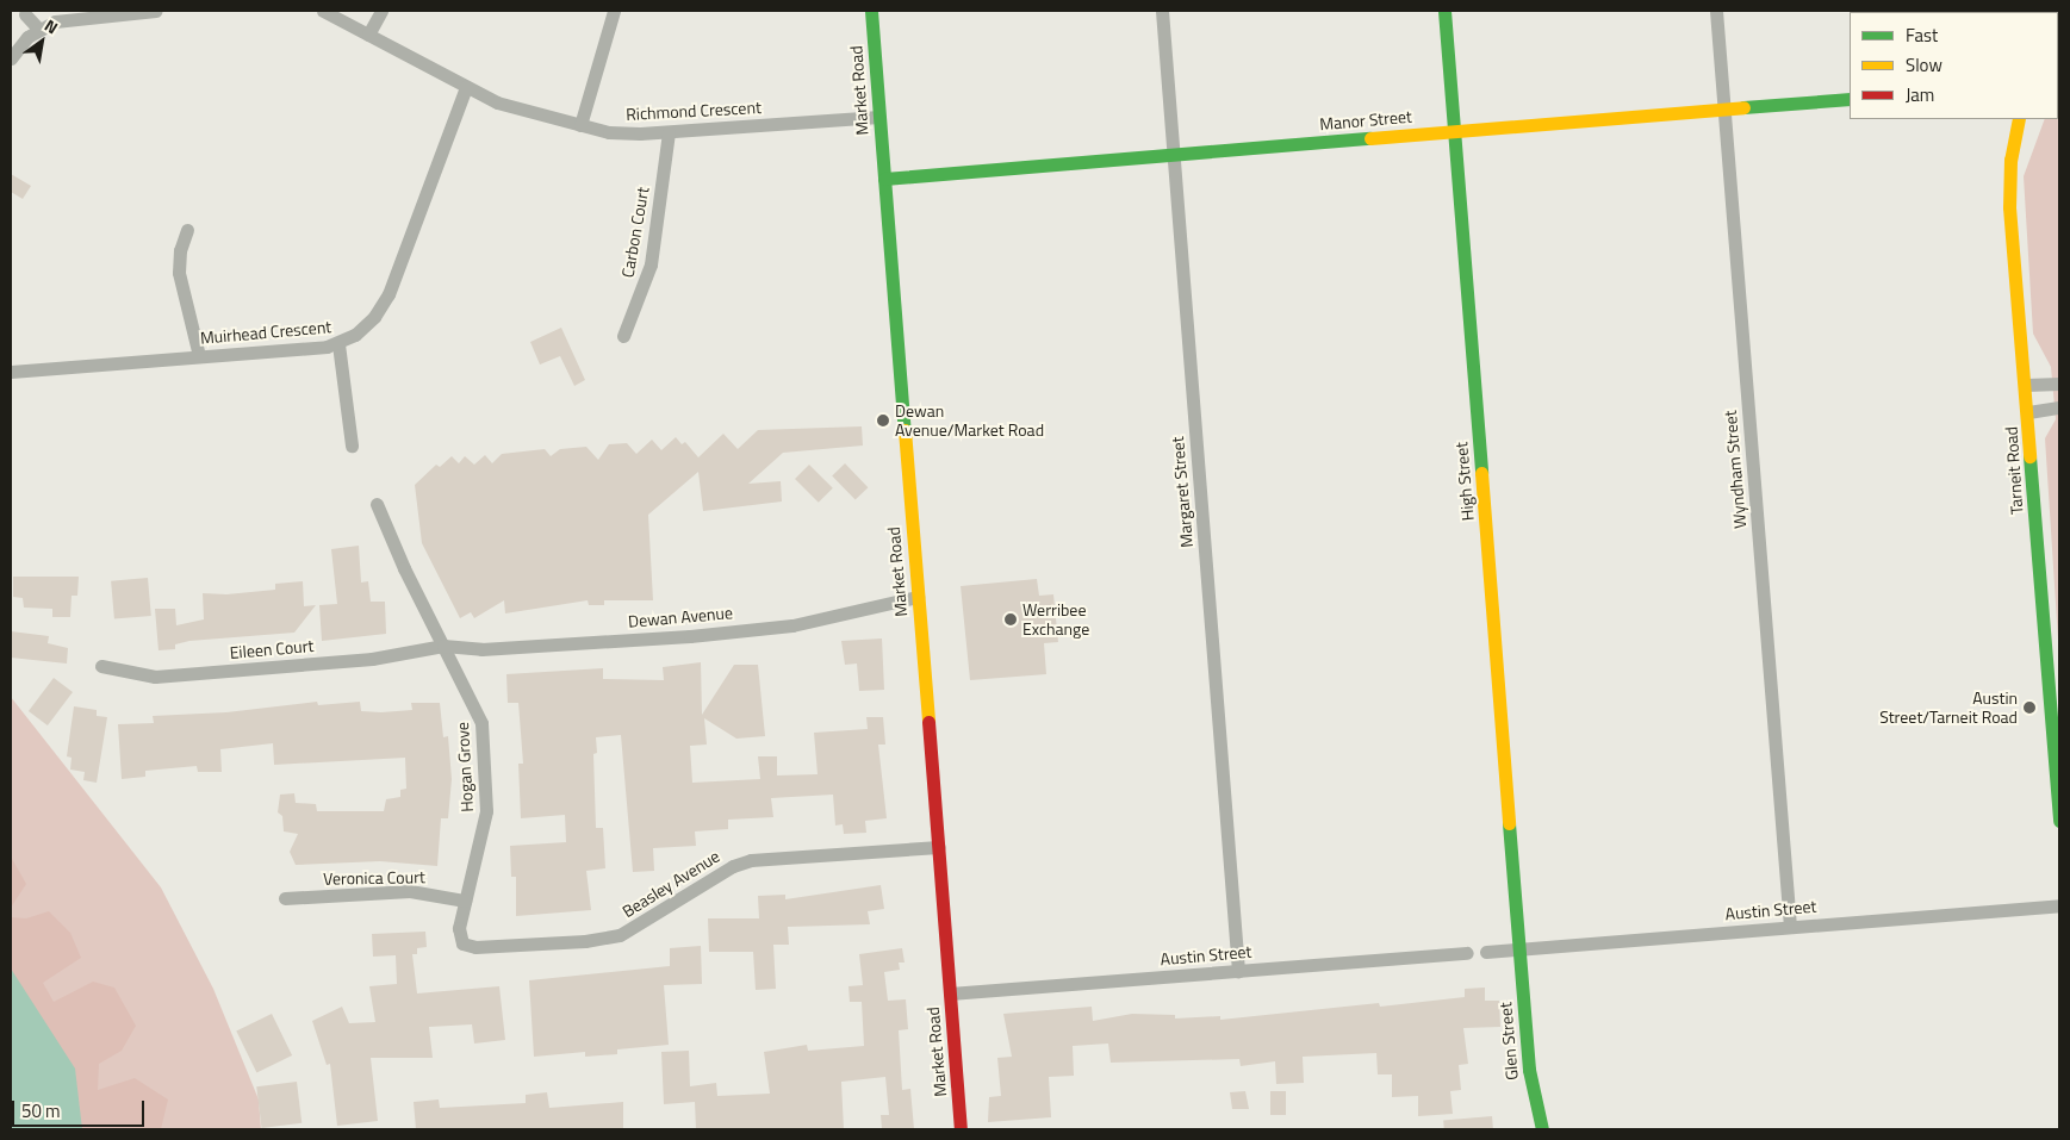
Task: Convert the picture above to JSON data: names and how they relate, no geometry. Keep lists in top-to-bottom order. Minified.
{"streets":{"street":["Market Road","Richmond Crescent","Manor Street","Carbon Court","Muirhead Crescent","Wyndham Street","Tarneit Road","High Street","Margaret Street","Dewan Avenue","Eileen Court","Hogan Grove","Veronica Court","Beasley Avenue","Austin Street","Glen Street"]},"crossings":[["Market Road","Richmond Crescent"],["Market Road","Manor Street"],["Market Road","Dewan Avenue"],["Market Road","Beasley Avenue"],["Market Road","Austin Street"],["Richmond Crescent","Carbon Court"],["Richmond Crescent","Muirhead Crescent"],["Manor Street","Wyndham Street"],["Manor Street","High Street"],["Manor Street","Margaret Street"],["Wyndham Street","Austin Street"],["High Street","Austin Street"],["High Street","Glen Street"],["Margaret Street","Austin Street"],["Dewan Avenue","Eileen Court"],["Dewan Avenue","Hogan Grove"],["Eileen Court","Hogan Grove"],["Hogan Grove","Veronica Court"],["Hogan Grove","Beasley Avenue"],["Austin Street","Glen Street"]],"places":["Dewan Avenue/Market Road","Werribee Exchange","Austin Street/Tarneit Road"],"legend":["Fast","Slow","Jam"],"scale_bar":"50 m","north":"top right"}
